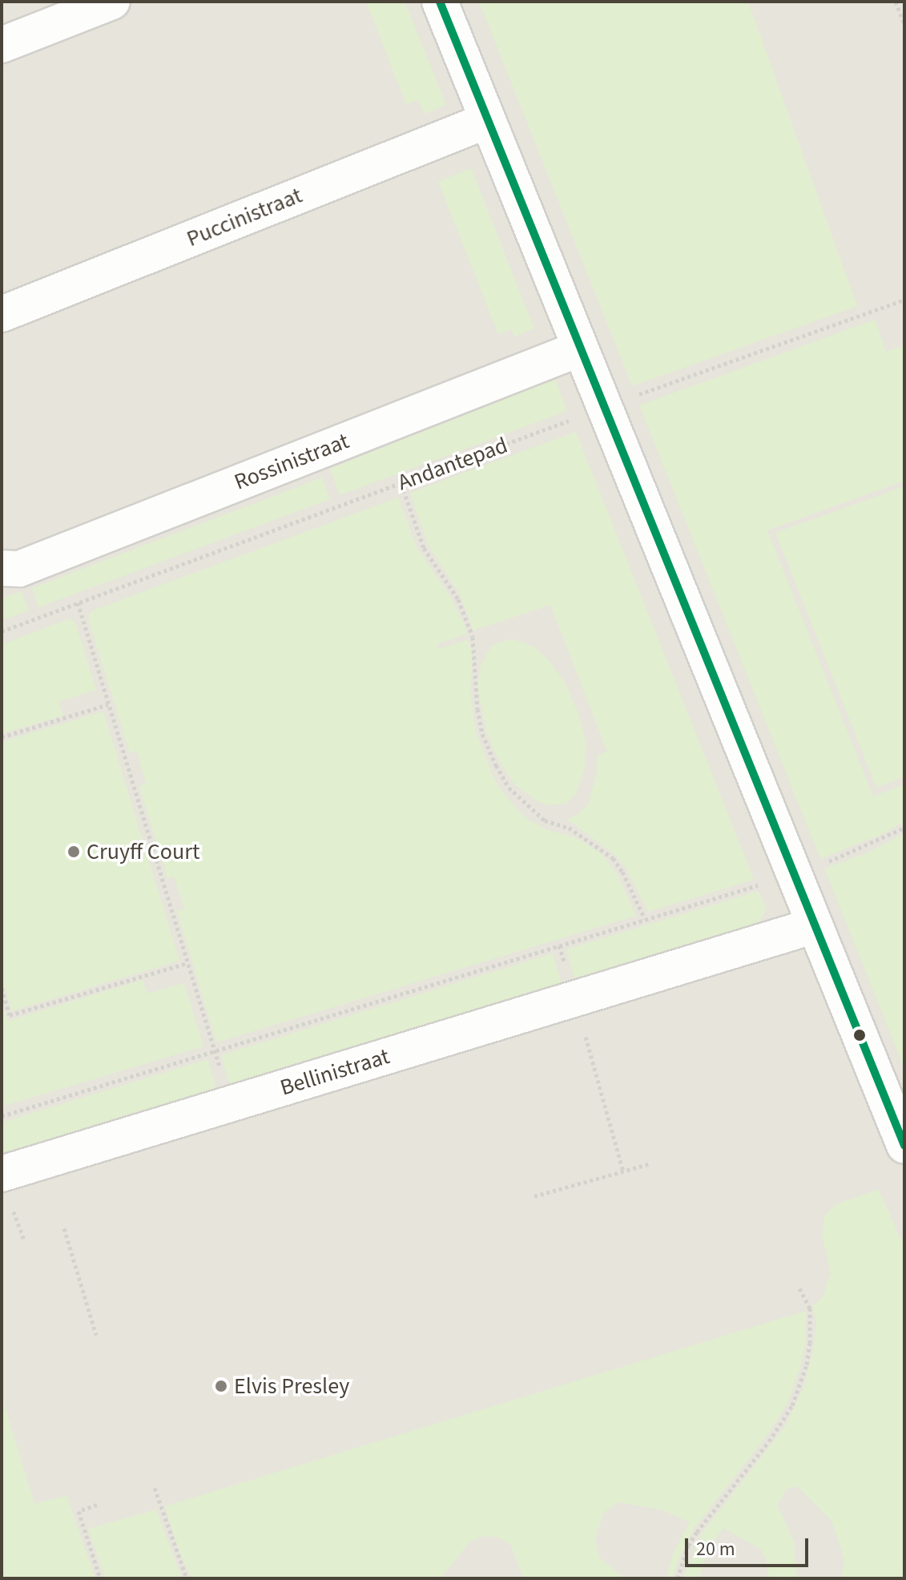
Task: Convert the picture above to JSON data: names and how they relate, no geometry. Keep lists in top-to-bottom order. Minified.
{"streets":{"street":["Puccinistraat","Rossinistraat","Bellinistraat"],"path":["Andantepad"]},"places":["Cruyff Court","Elvis Presley"],"scale_bar":"20 m"}
